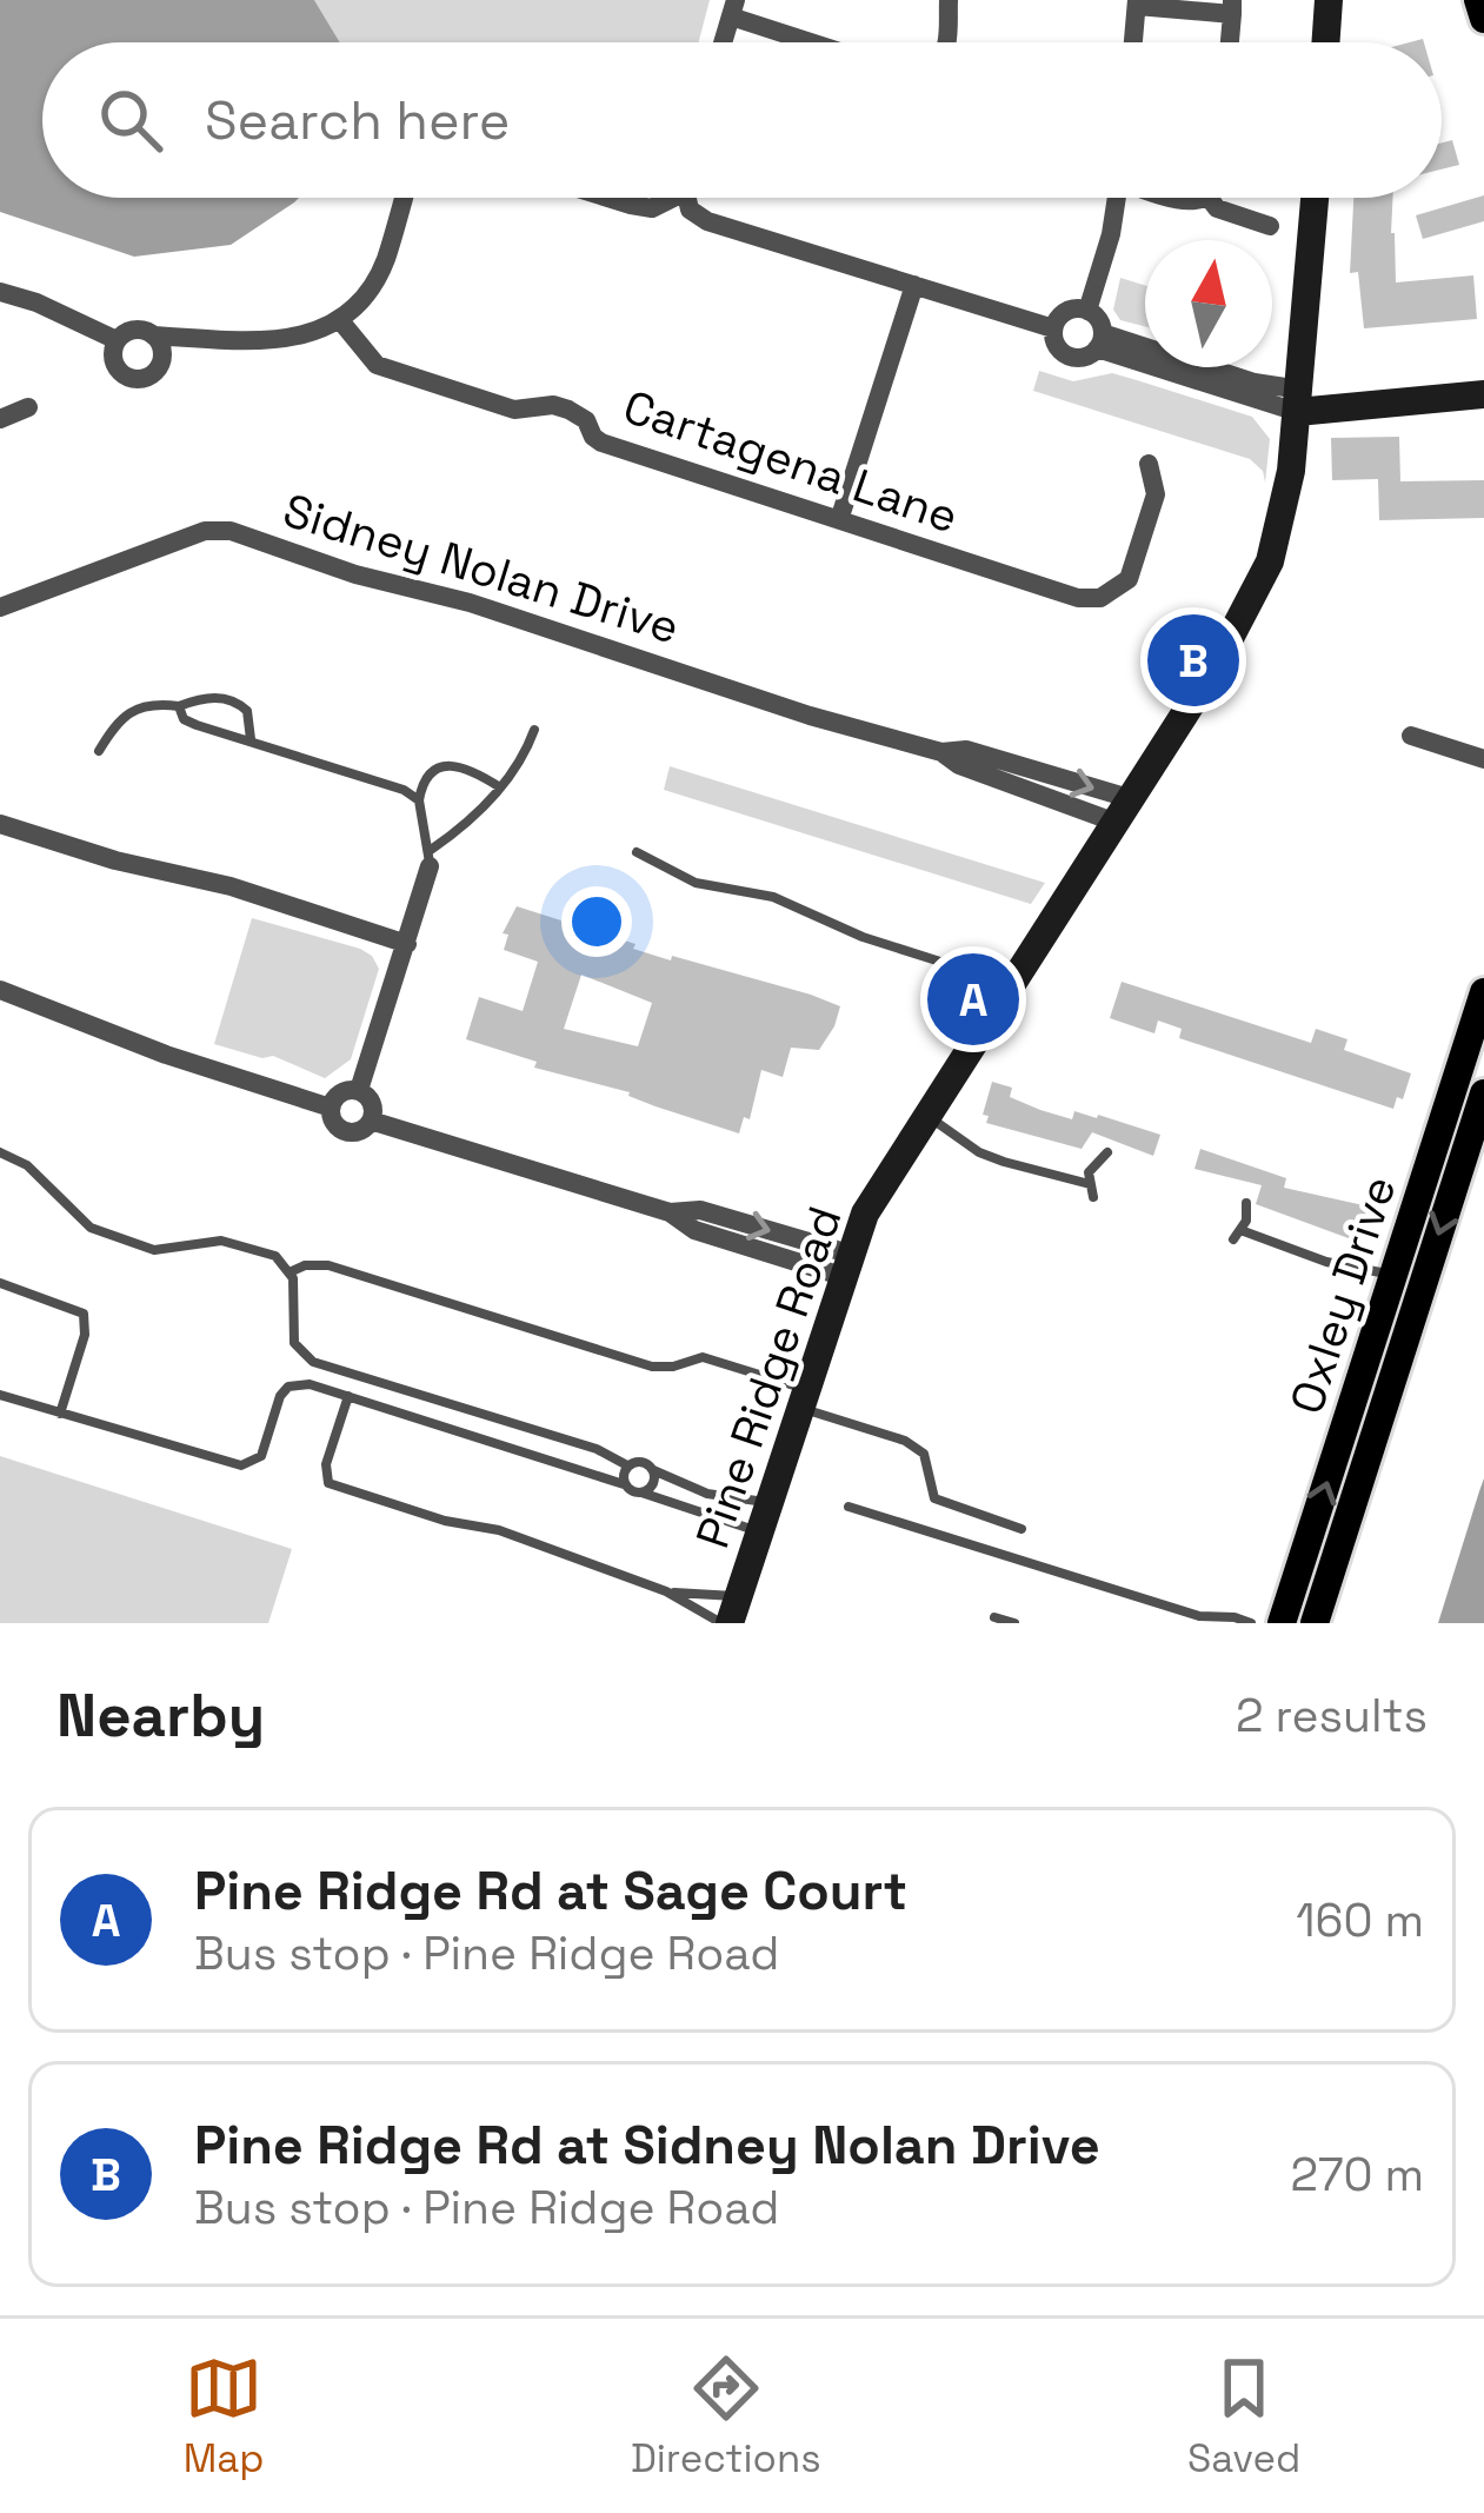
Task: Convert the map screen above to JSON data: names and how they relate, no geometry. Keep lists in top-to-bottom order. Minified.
{"streets":{"main road":["Oxley Drive"],"street":["Cartagena Lane","Sidney Nolan Drive","Pine Ridge Road"]},"crossings":[["Sidney Nolan Drive","Pine Ridge Road"]],"north":"top","page":{"search":"Search here","pins":["B","A"],"heading":["Nearby","2 results"],"list":[{"mark":"A","name":"Pine Ridge Rd at Sage Court","note":"Bus stop · Pine Ridge Road","value":"160 m"},{"mark":"B","name":"Pine Ridge Rd at Sidney Nolan Drive","note":"Bus stop · Pine Ridge Road","value":"270 m"}],"nav":["Map","Directions","Saved"]}}
